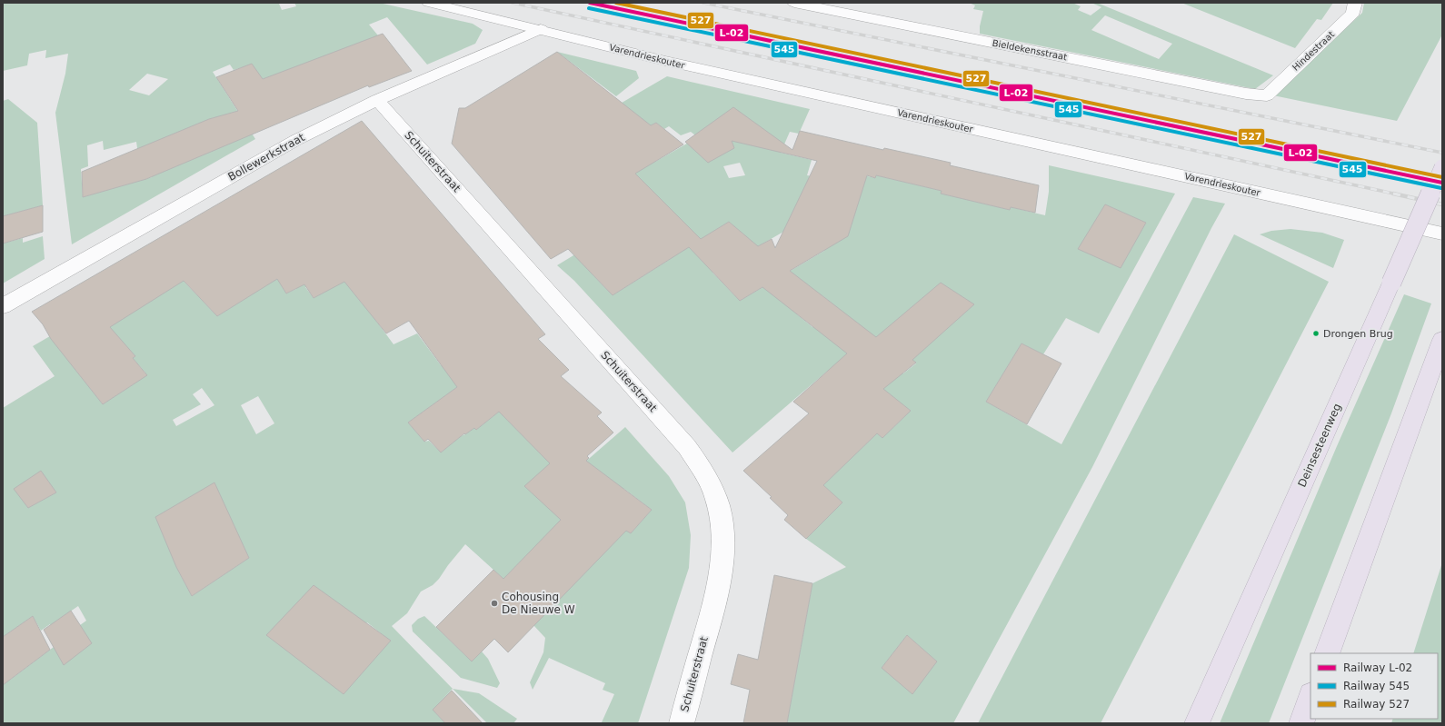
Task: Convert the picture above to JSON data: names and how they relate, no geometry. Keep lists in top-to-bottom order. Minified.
{"streets":{"highway":["Deinsesteenweg"],"street":["Bieldekensstraat","Hindestraat","Varendrieskouter","Bollewerkstraat","Schuiterstraat"]},"crossings":[["Bieldekensstraat","Hindestraat"],["Varendrieskouter","Bollewerkstraat"],["Bollewerkstraat","Schuiterstraat"]],"places":["Drongen Brug","Cohousing De Nieuwe W"],"lines":["rail line L-02","rail line 527","rail line 545"],"legend":["Railway L-02","Railway 545","Railway 527"]}
